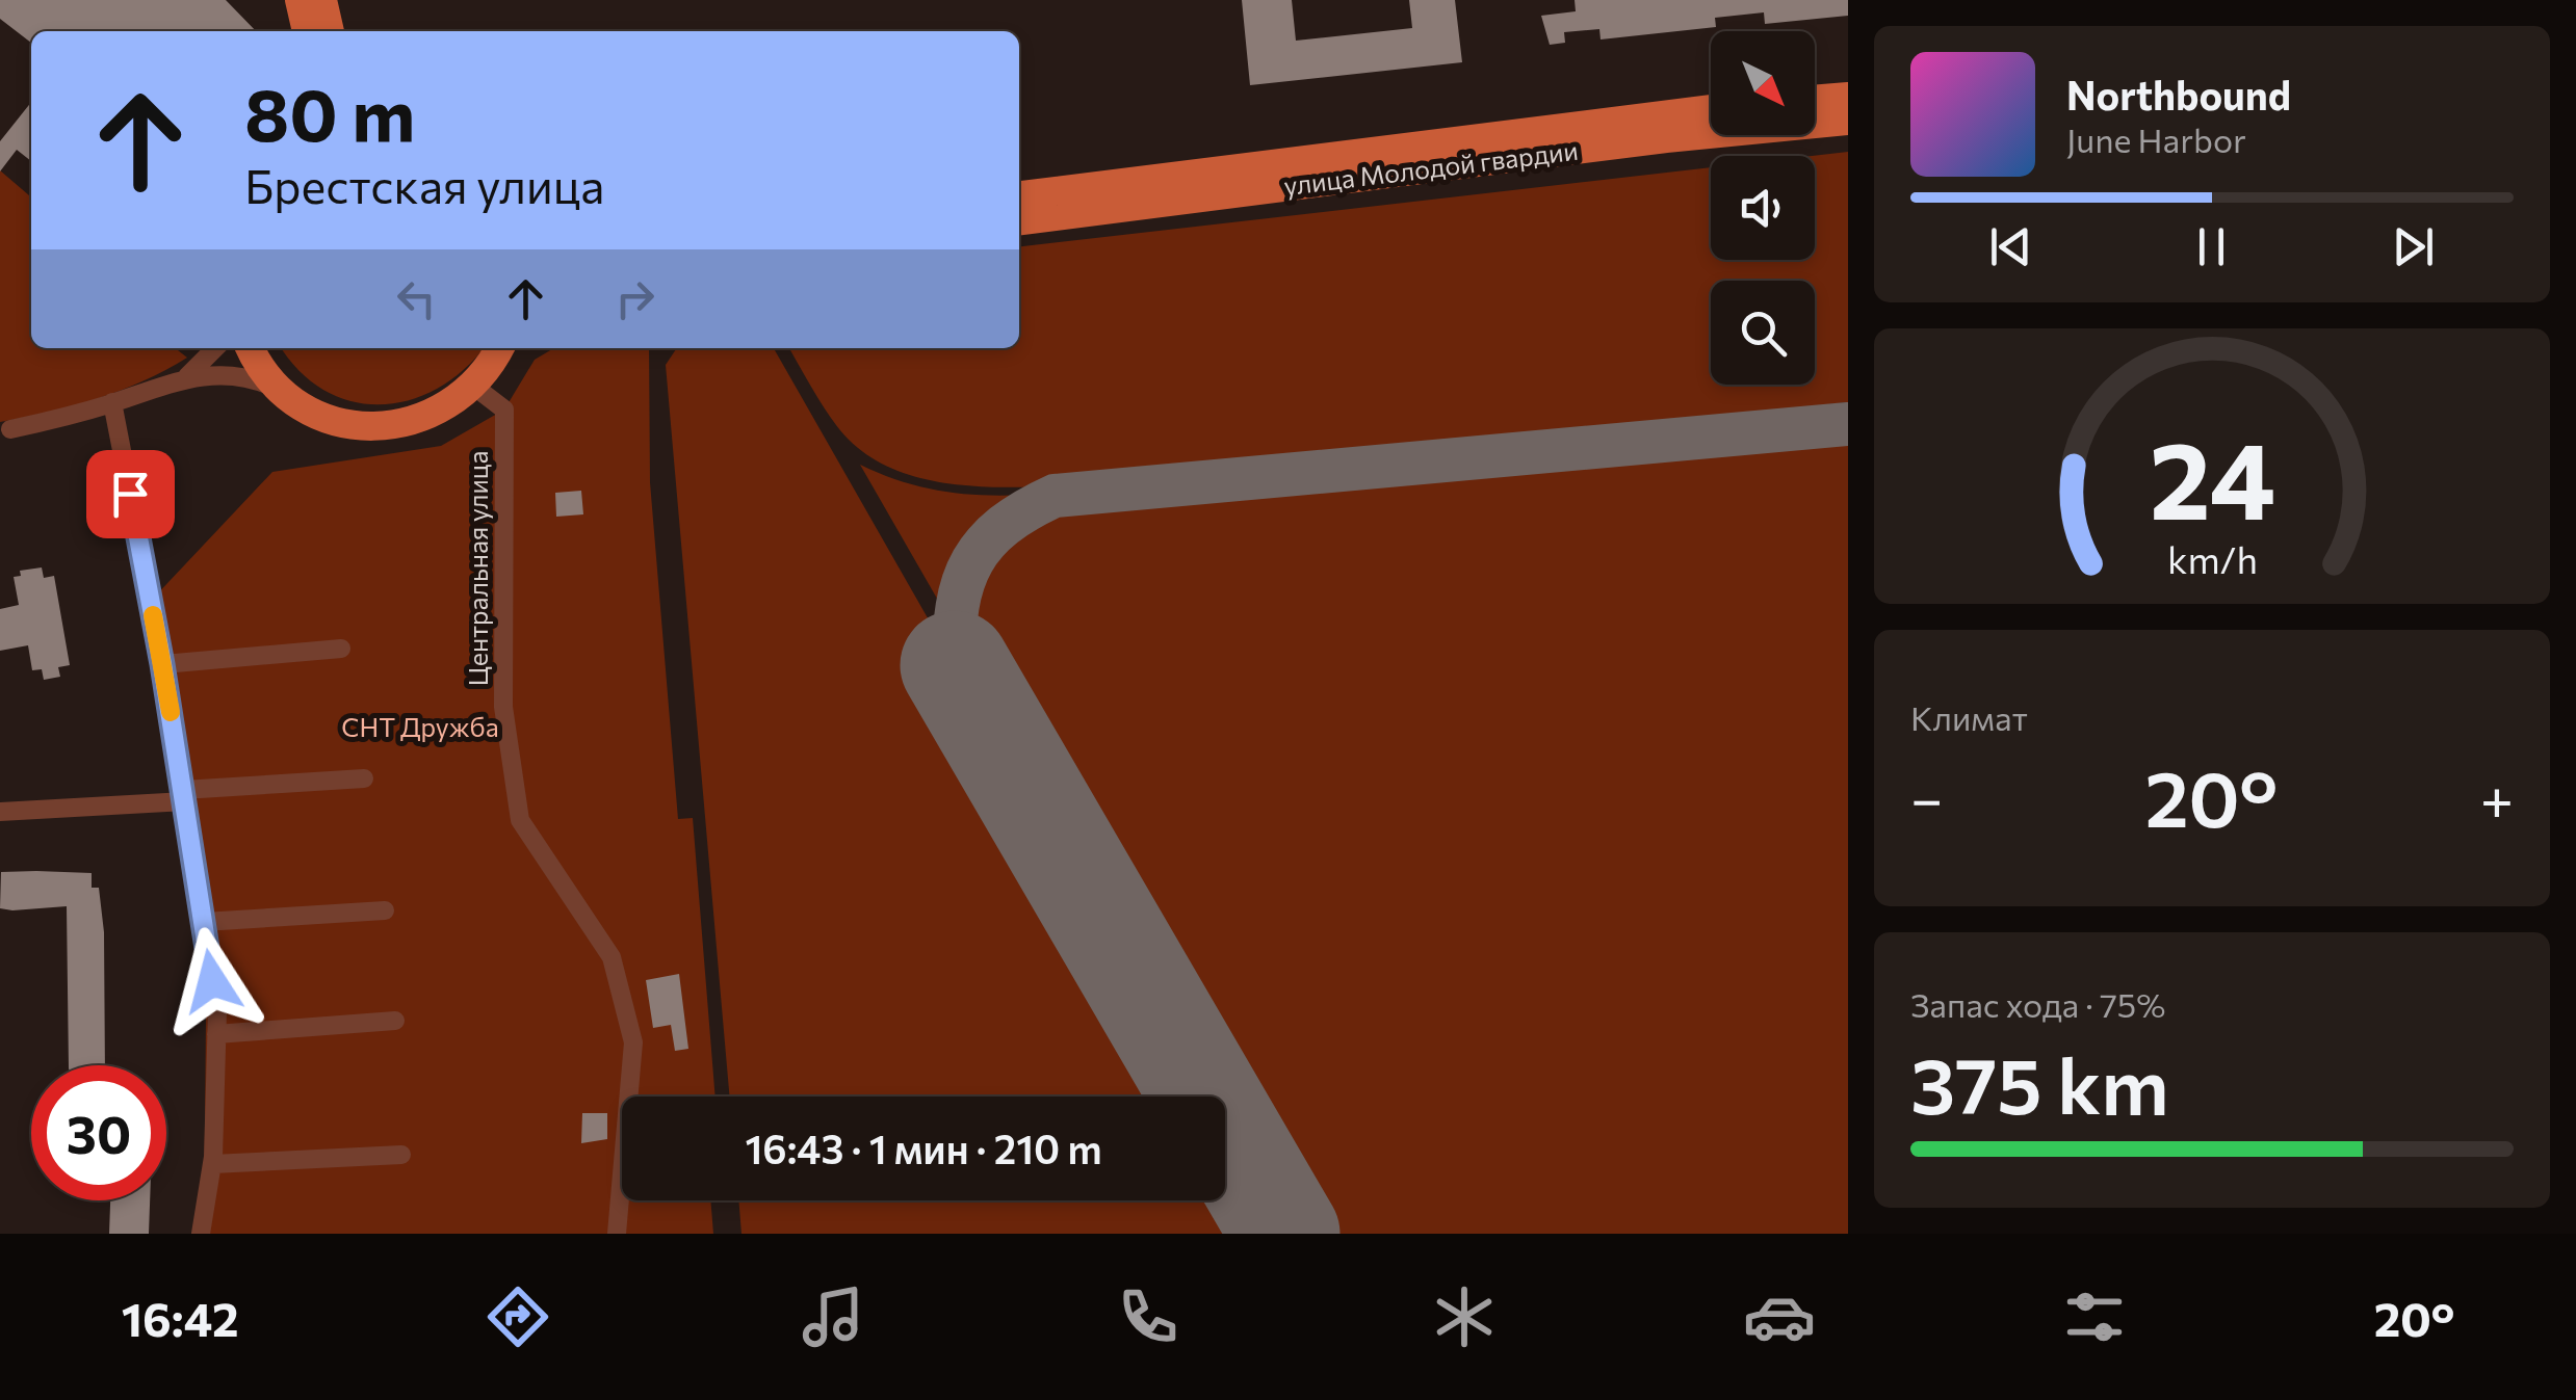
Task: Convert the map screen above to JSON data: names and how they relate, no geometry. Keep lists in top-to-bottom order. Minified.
{"streets":{"main road":["улица Молодой гвардии"],"street":["Центральная улица"]},"parks":["СНТ Дружба"],"north":"bottom right","page":{"turn":["80 m","Брестская улица"],"song":["Northbound","June Harbor"],"tile":["Климат",["Запас хода · 75%","375 km"]],"heat":["−","20°","+"],"limit":"30","trip":"16:43 · 1 мин · 210 m","tabs":["16:42","20°"],"gauge":["24","km/h"]}}
